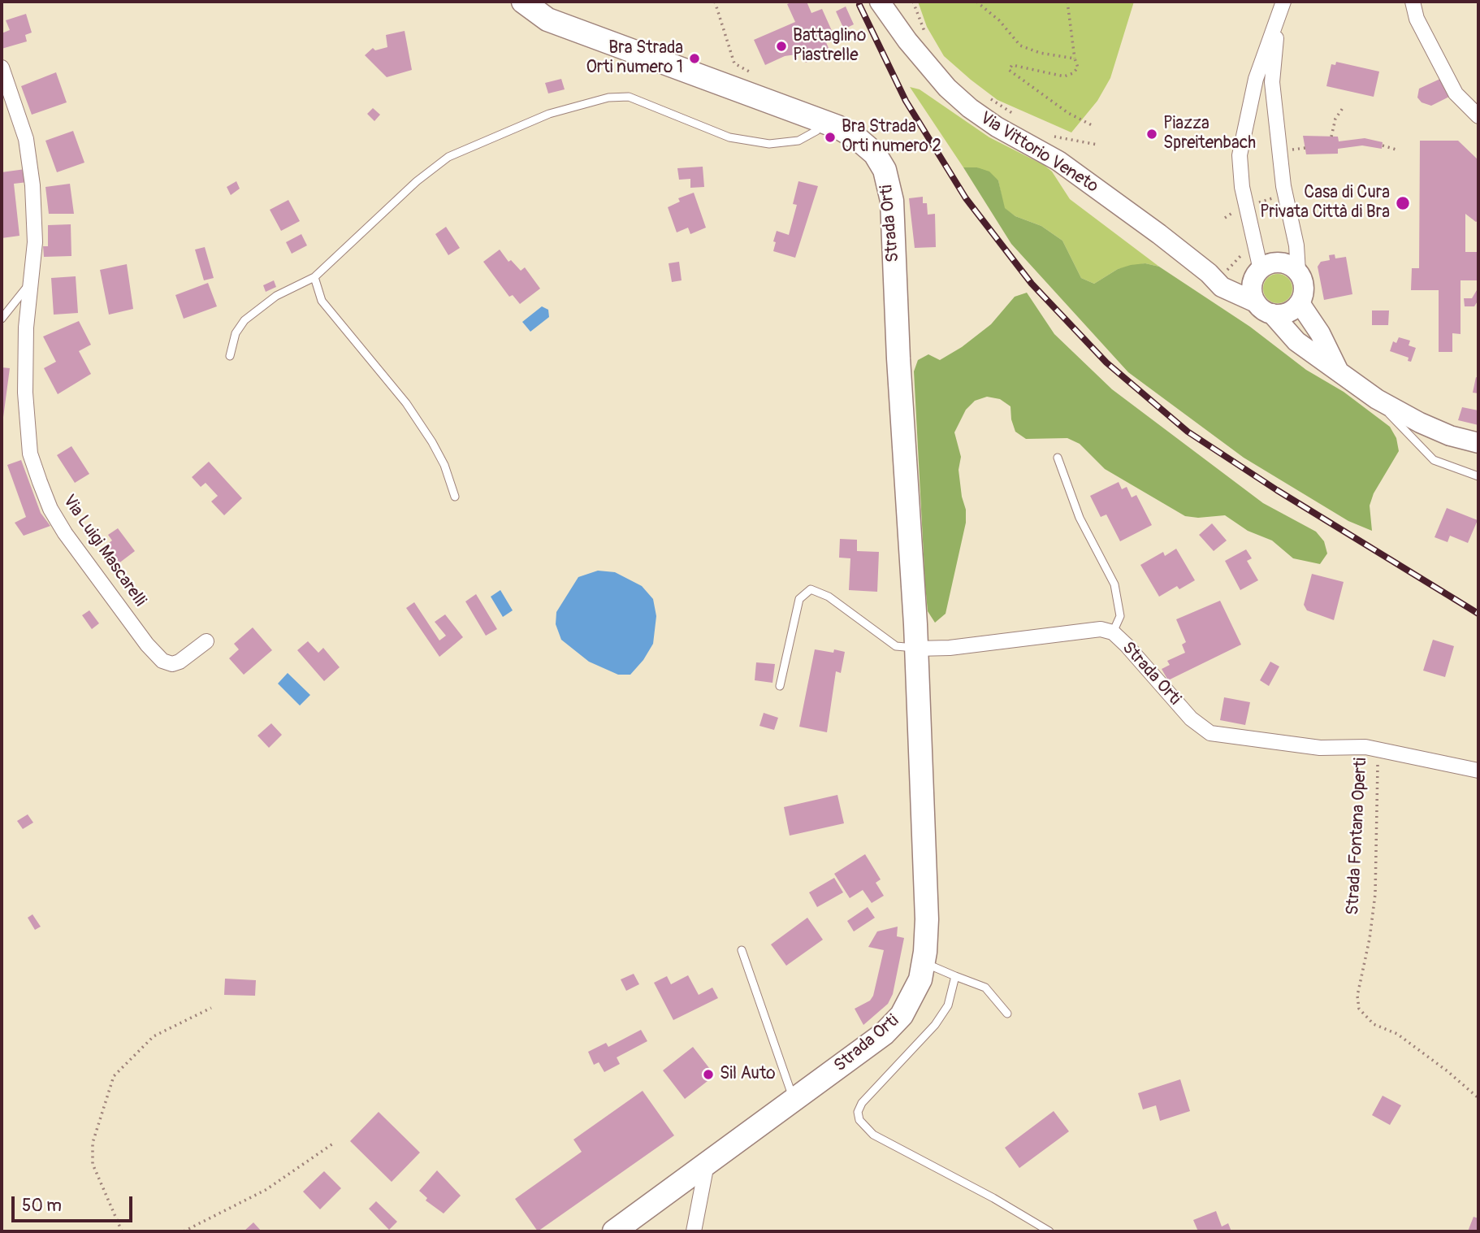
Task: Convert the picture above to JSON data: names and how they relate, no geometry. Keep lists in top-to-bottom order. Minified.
{"streets":{"main road":["Via Vittorio Veneto","Strada Orti"],"street":["Via Luigi Mascarelli","Strada Fontana Operti"]},"crossings":[["Strada Orti","Strada Fontana Operti"]],"places":["Battaglino Piastrelle","Bra Strada Orti numero 1","Piazza Spreitenbach","Bra Strada Orti numero 2","Casa di Cura Privata Città di Bra","Sil Auto"],"scale_bar":"50 m"}
